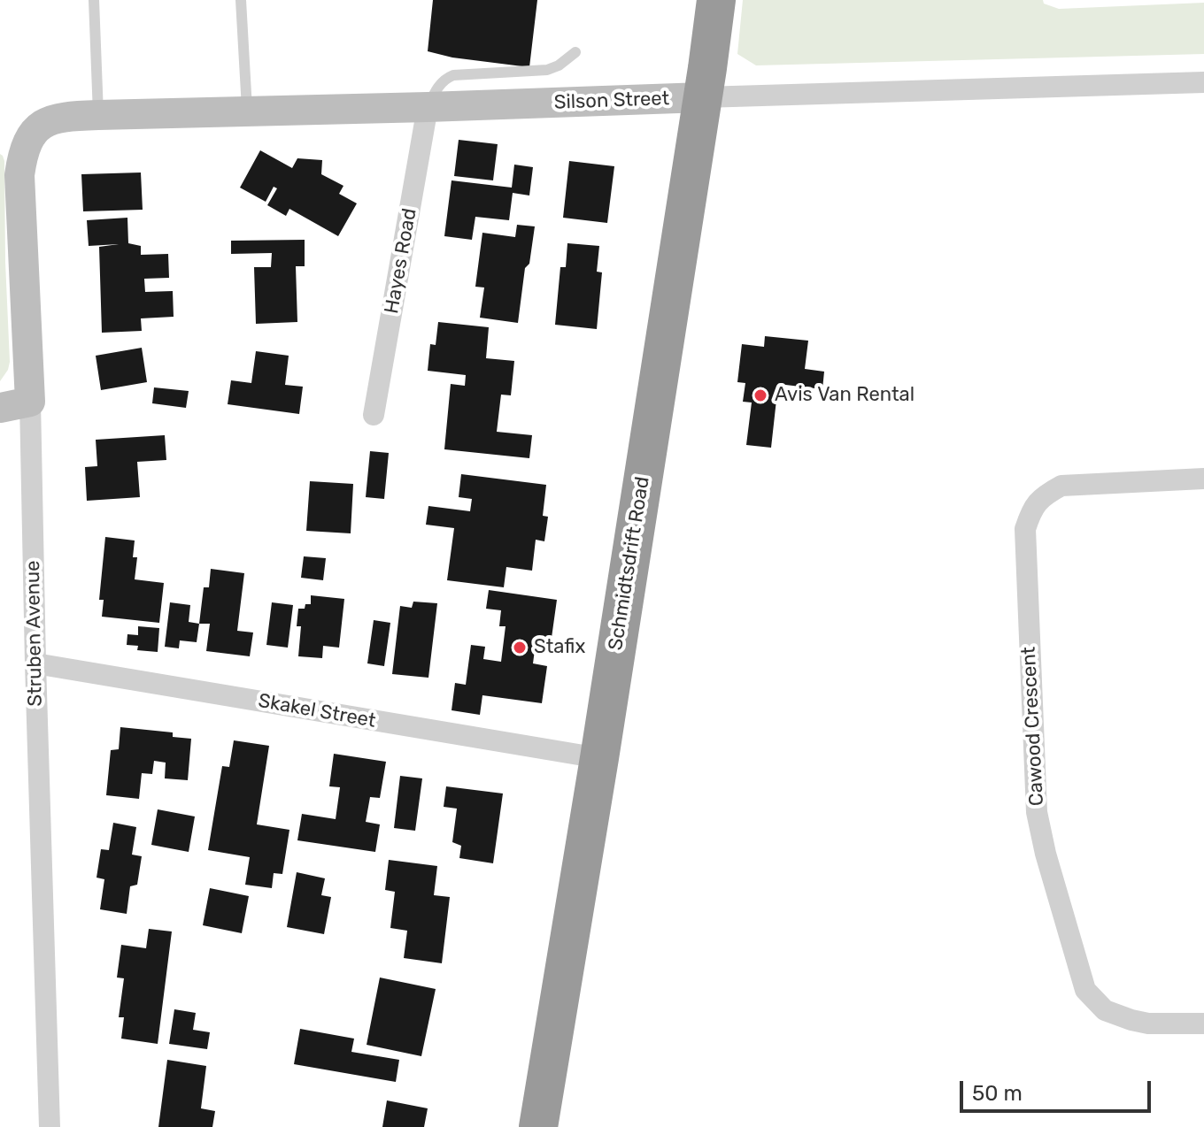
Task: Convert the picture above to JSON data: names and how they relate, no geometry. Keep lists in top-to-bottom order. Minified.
{"streets":{"highway":["Schmidtsdrift Road"],"street":["Silson Street","Hayes Road","Struben Avenue","Skakel Street","Cawood Crescent"]},"crossings":[["Silson Street","Hayes Road"],["Silson Street","Schmidtsdrift Road"],["Silson Street","Struben Avenue"],["Schmidtsdrift Road","Skakel Street"],["Struben Avenue","Skakel Street"]],"places":["Avis Van Rental","Stafix"],"scale_bar":"50 m"}
